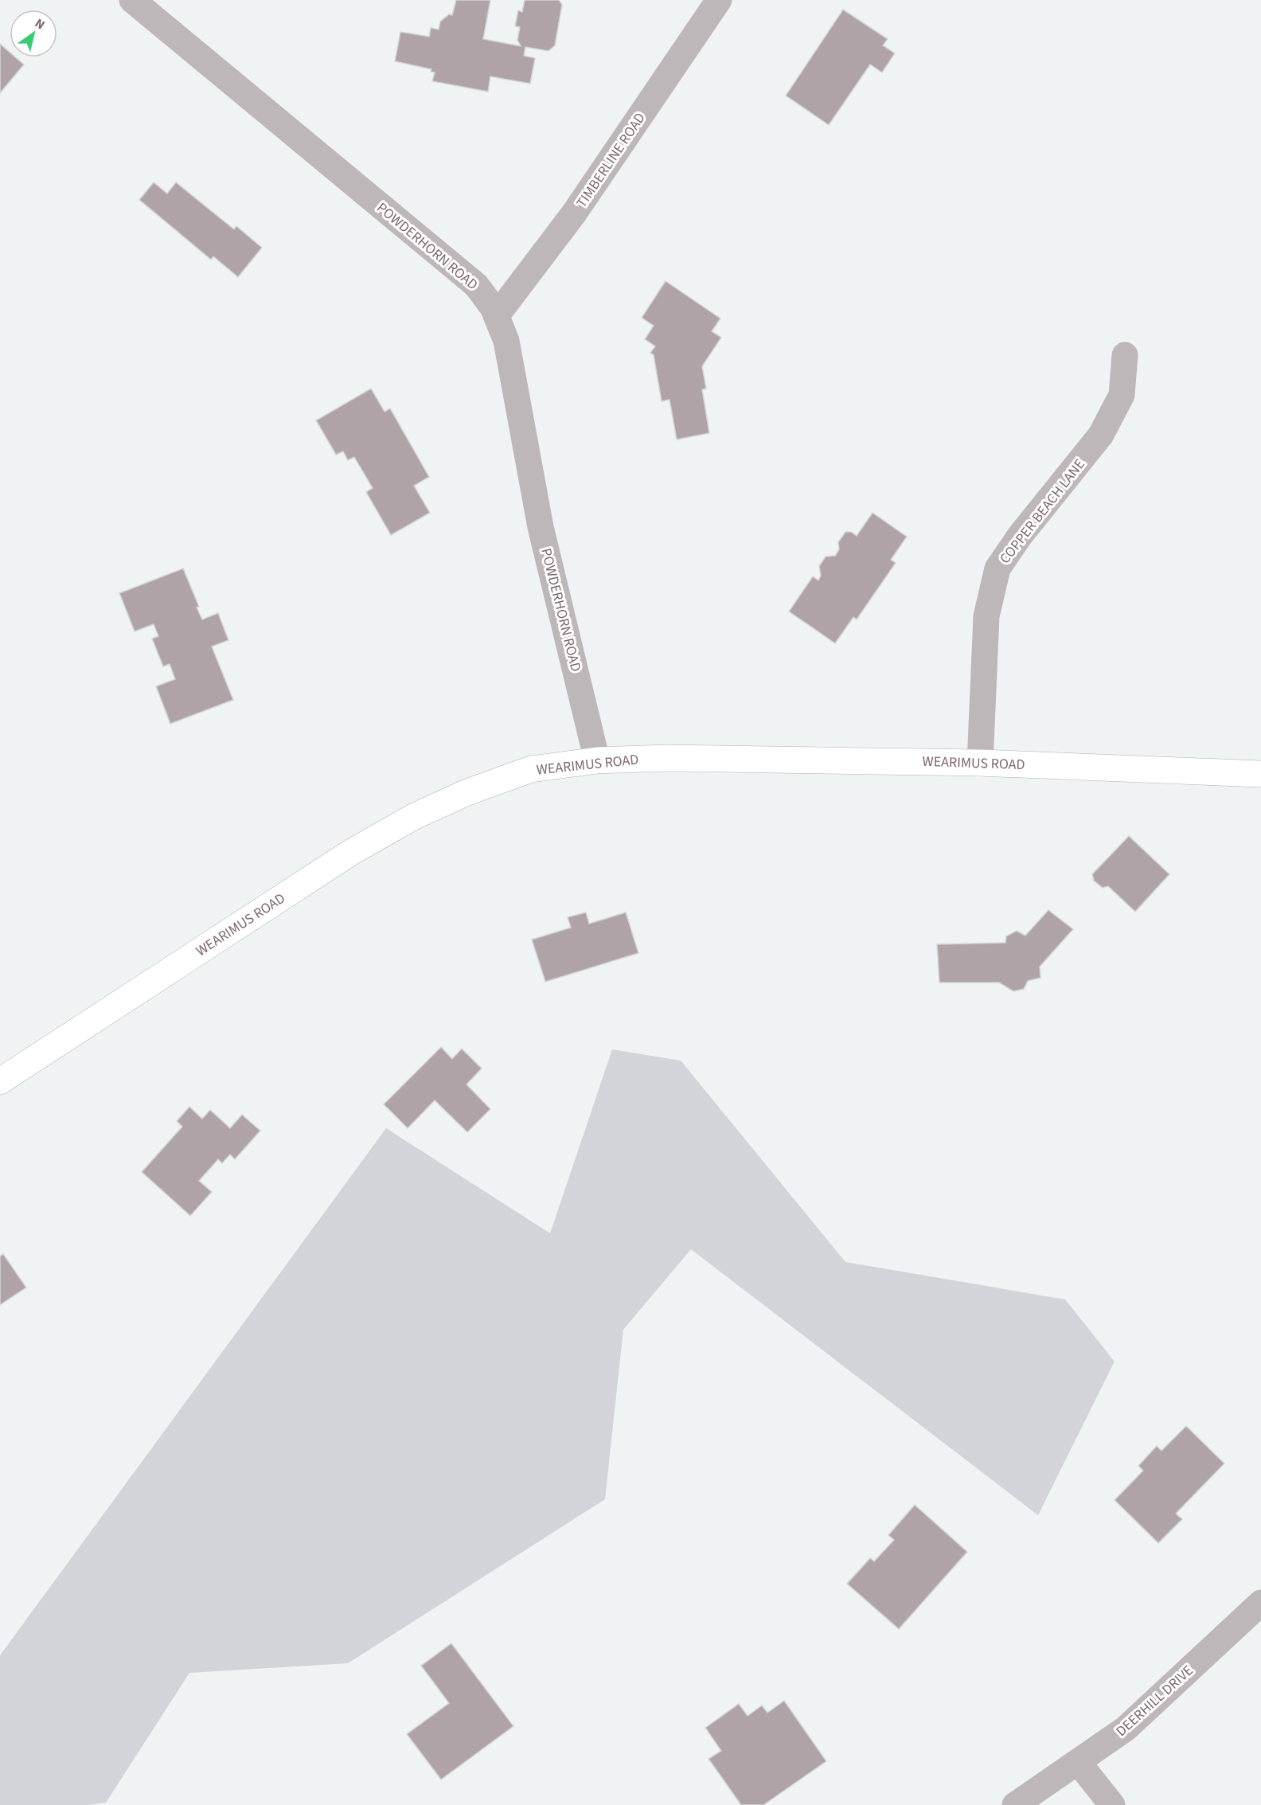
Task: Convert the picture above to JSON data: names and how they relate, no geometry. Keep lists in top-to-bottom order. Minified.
{"streets":{"main road":["WEARIMUS ROAD"],"street":["TIMBERLINE ROAD","POWDERHORN ROAD","COPPER BEACH LANE","DEERHILL DRIVE"]},"crossings":[["TIMBERLINE ROAD","POWDERHORN ROAD"],["POWDERHORN ROAD","WEARIMUS ROAD"],["COPPER BEACH LANE","WEARIMUS ROAD"]],"north":"top right"}
